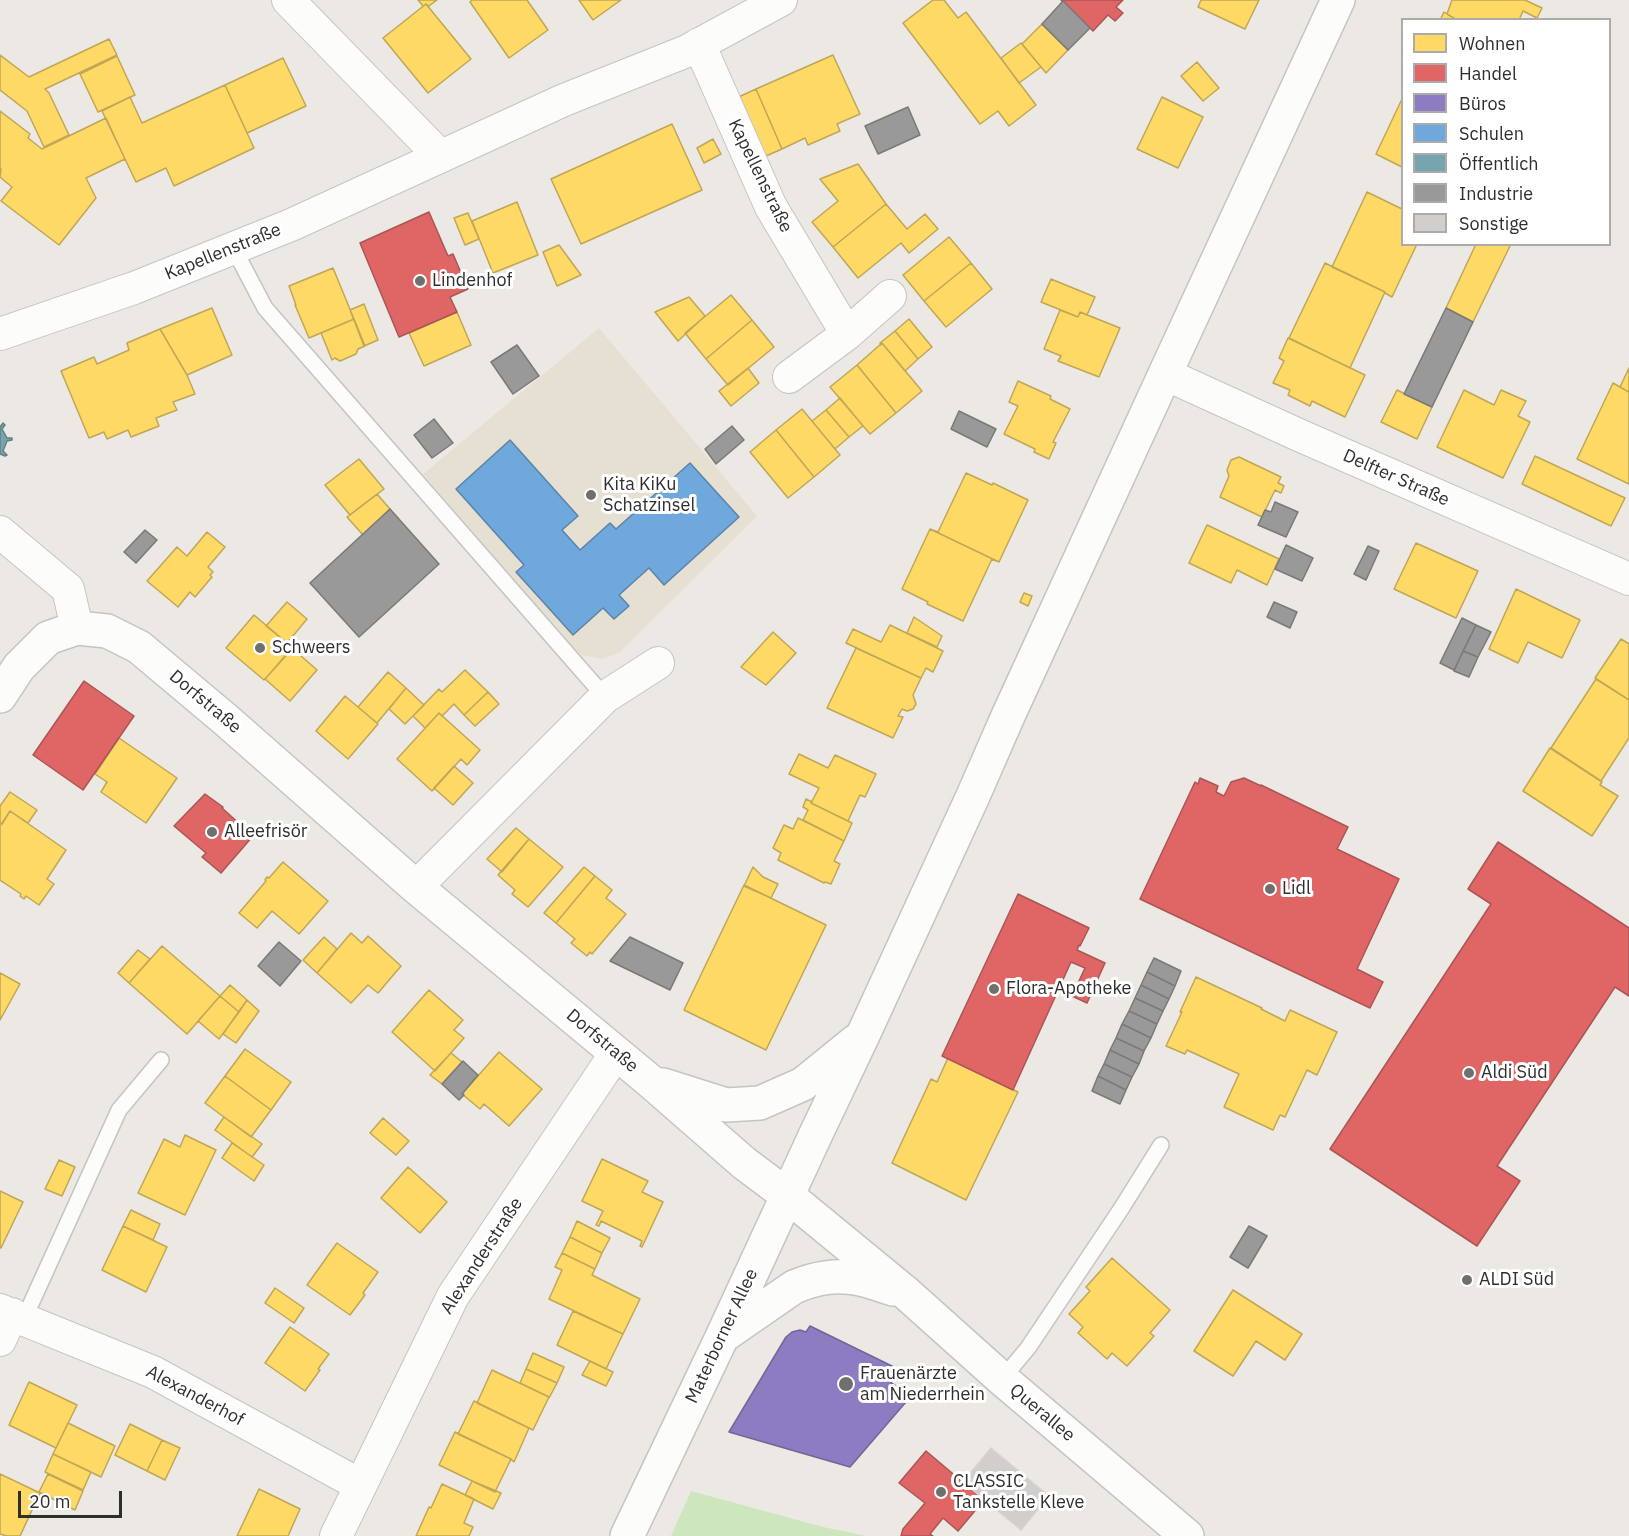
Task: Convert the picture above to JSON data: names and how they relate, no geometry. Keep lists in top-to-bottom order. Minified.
{"streets":{"street":["Kapellenstraße","Delfter Straße","Dorfstraße","Alexanderstraße","Materborner Allee","Alexanderhof","Querallee"]},"crossings":[["Delfter Straße","Materborner Allee"],["Dorfstraße","Alexanderstraße"],["Dorfstraße","Materborner Allee"],["Dorfstraße","Querallee"],["Alexanderstraße","Alexanderhof"],["Materborner Allee","Querallee"]],"places":["Lindenhof","Kita KiKu Schatzinsel","Schweers","Alleefrisör","Lidl","Flora-Apotheke","Aldi Süd","ALDI Süd","Frauenärzte am Niederrhein","CLASSIC Tankstelle Kleve"],"legend":["Wohnen","Handel","Büros","Schulen","Öffentlich","Industrie","Sonstige"],"scale_bar":"20 m"}
